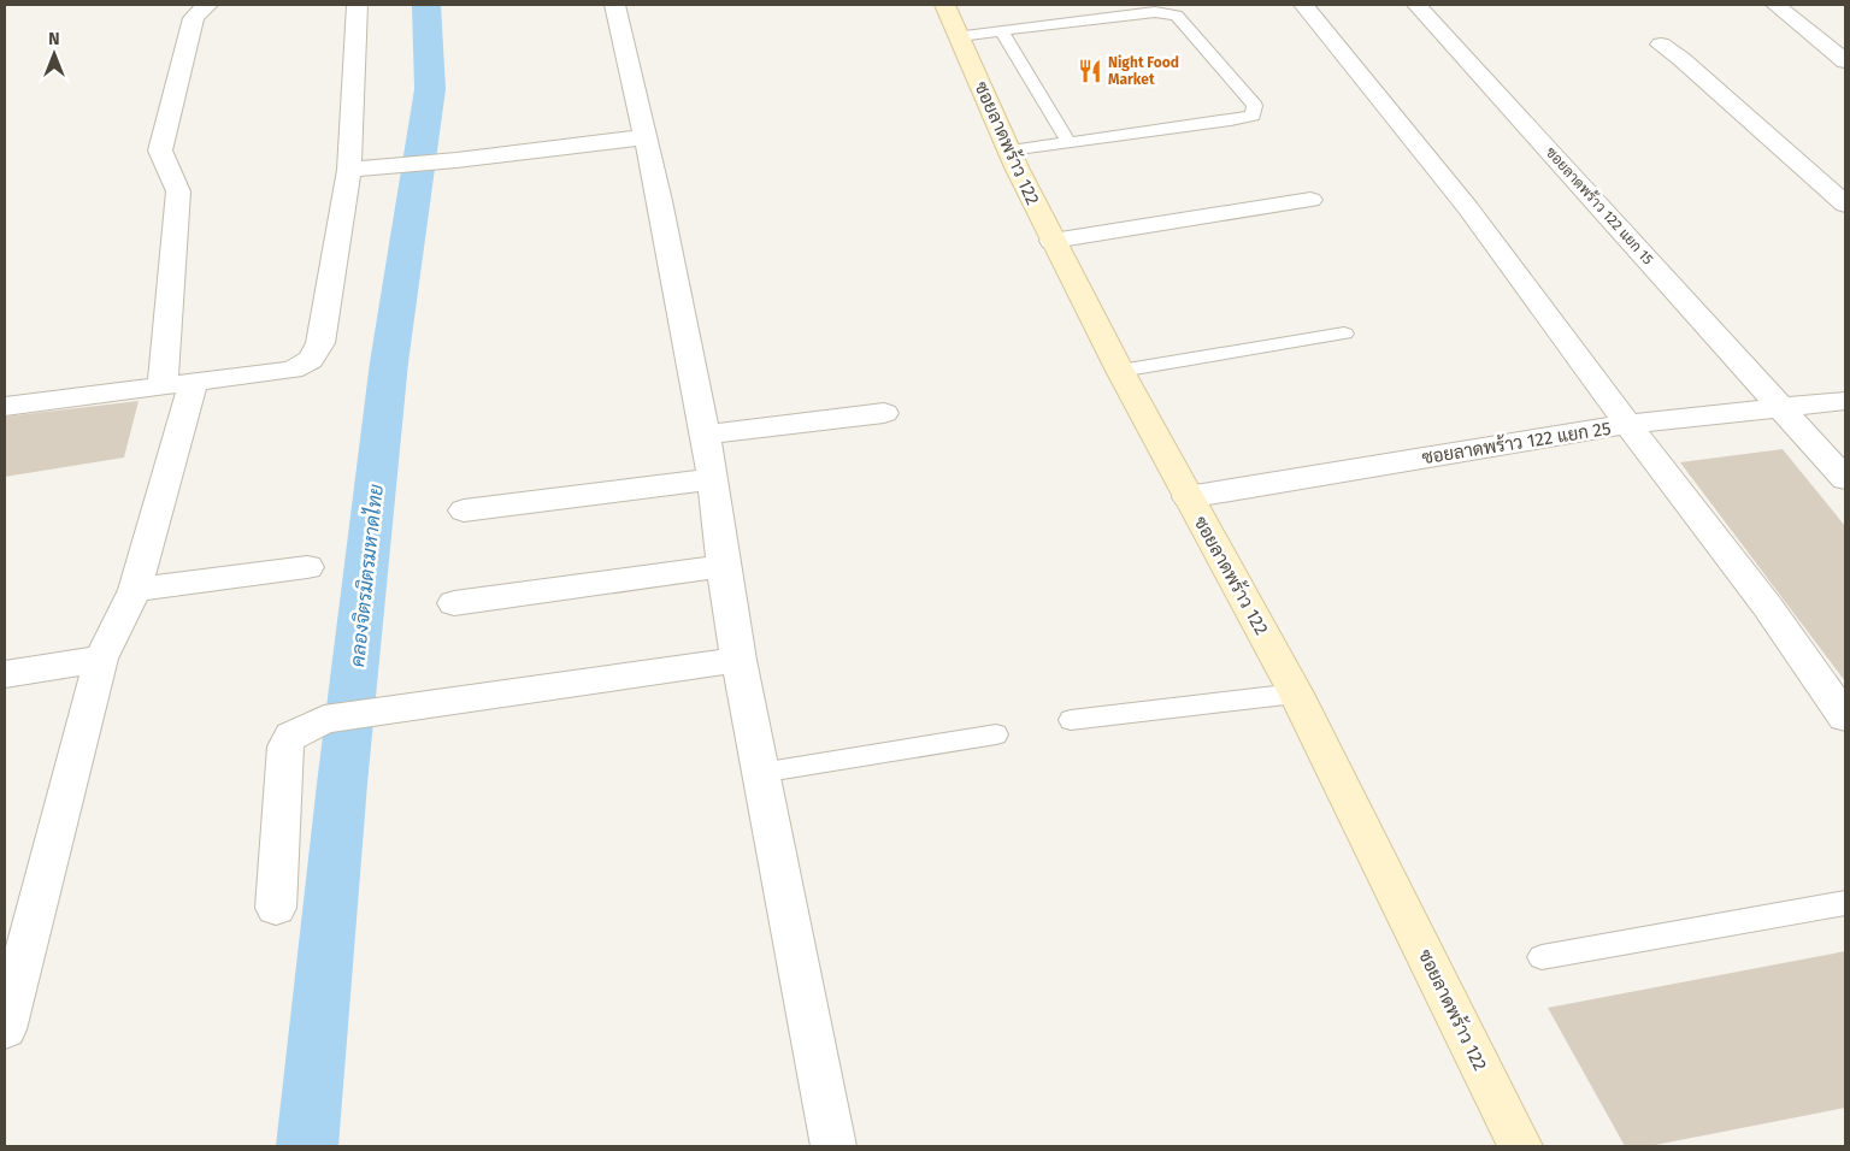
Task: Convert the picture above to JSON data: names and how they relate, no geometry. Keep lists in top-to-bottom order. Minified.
{"streets":{"street":["ซอยลาดพร้าว 122","ซอยลาดพร้าว 122 แยก 15","ซอยลาดพร้าว 122 แยก 25"]},"crossings":[["ซอยลาดพร้าว 122","ซอยลาดพร้าว 122 แยก 25"],["ซอยลาดพร้าว 122 แยก 15","ซอยลาดพร้าว 122 แยก 25"]],"water":["คลองจิตรมิตรมหาดไทย"],"places":{"restaurant":["Night Food Market"]},"north":"top"}
